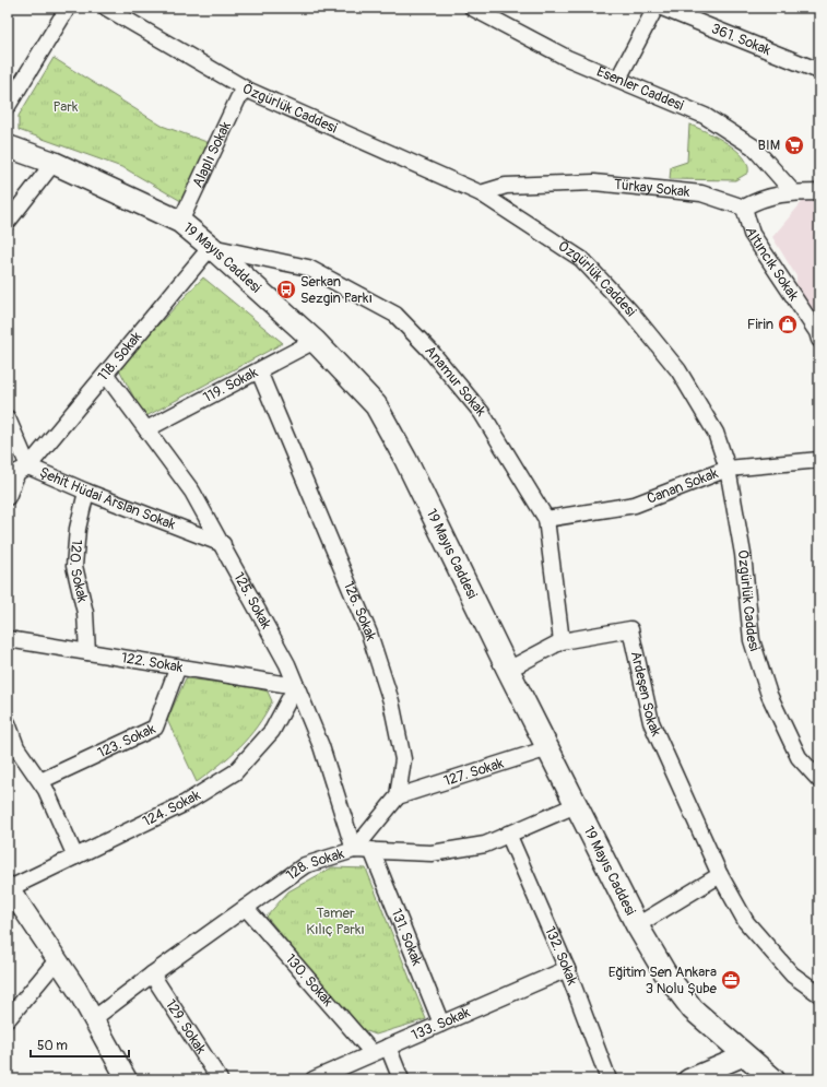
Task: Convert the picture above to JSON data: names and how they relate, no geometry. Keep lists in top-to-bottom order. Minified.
{"streets":{"main road":["19 Mayıs Caddesi"],"street":["361. Sokak","Esenler Caddesi","Özgürlük Caddesi","Alaplı Sokak","Türkay Sokak","Altıncık Sokak","118. Sokak","Anamur Sokak","119. Sokak","Canan Sokak","Şehit Hüdai Arslan Sokak","120. Sokak","125. Sokak","126. Sokak","122. Sokak","Ardeşen Sokak","123. Sokak","127. Sokak","124. Sokak","128. Sokak","131. Sokak","132. Sokak","130. Sokak","133. Sokak","129. Sokak"]},"crossings":[["Özgürlük Caddesi","Alaplı Sokak"],["Özgürlük Caddesi","Türkay Sokak"],["Özgürlük Caddesi","Canan Sokak"],["Alaplı Sokak","19 Mayıs Caddesi"],["Türkay Sokak","Altıncık Sokak"],["19 Mayıs Caddesi","118. Sokak"],["19 Mayıs Caddesi","Anamur Sokak"],["19 Mayıs Caddesi","119. Sokak"],["19 Mayıs Caddesi","Ardeşen Sokak"],["19 Mayıs Caddesi","127. Sokak"],["19 Mayıs Caddesi","128. Sokak"],["118. Sokak","Anamur Sokak"],["118. Sokak","Şehit Hüdai Arslan Sokak"],["118. Sokak","125. Sokak"],["Anamur Sokak","Canan Sokak"],["Anamur Sokak","Ardeşen Sokak"],["119. Sokak","125. Sokak"],["119. Sokak","126. Sokak"],["Şehit Hüdai Arslan Sokak","120. Sokak"],["Şehit Hüdai Arslan Sokak","125. Sokak"],["120. Sokak","122. Sokak"],["125. Sokak","122. Sokak"],["125. Sokak","124. Sokak"],["125. Sokak","128. Sokak"],["126. Sokak","127. Sokak"],["122. Sokak","123. Sokak"],["122. Sokak","124. Sokak"],["128. Sokak","131. Sokak"],["128. Sokak","132. Sokak"],["128. Sokak","130. Sokak"],["128. Sokak","129. Sokak"],["131. Sokak","133. Sokak"],["132. Sokak","133. Sokak"],["130. Sokak","133. Sokak"]],"parks":["Park","Tamer Kılıç Parkı"],"places":{"supermarket":["BIM"],"bus stop":["Serkan Sezgin Parkı"],"shop":["Firin"],"office":["Eğitim Sen Ankara 3 Nolu Şube"]},"scale_bar":"50 m"}
